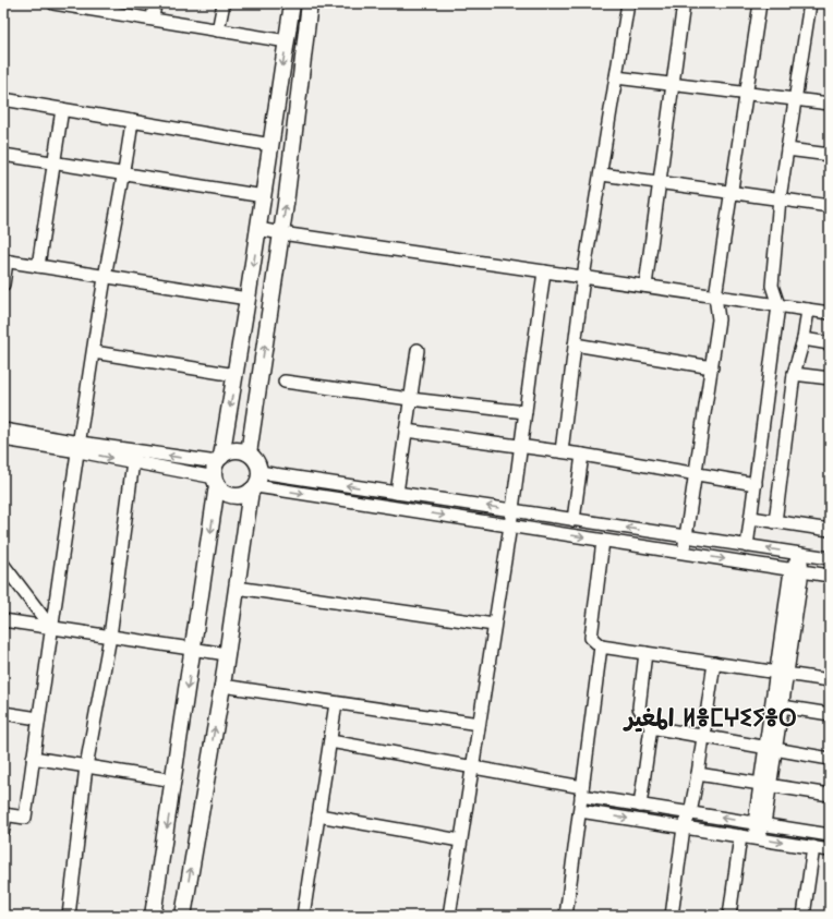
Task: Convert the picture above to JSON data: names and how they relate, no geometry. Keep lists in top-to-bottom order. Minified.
{"districts":["المغير ⵍⴻⵎⵖⵉⵢⴻⵔ"]}
